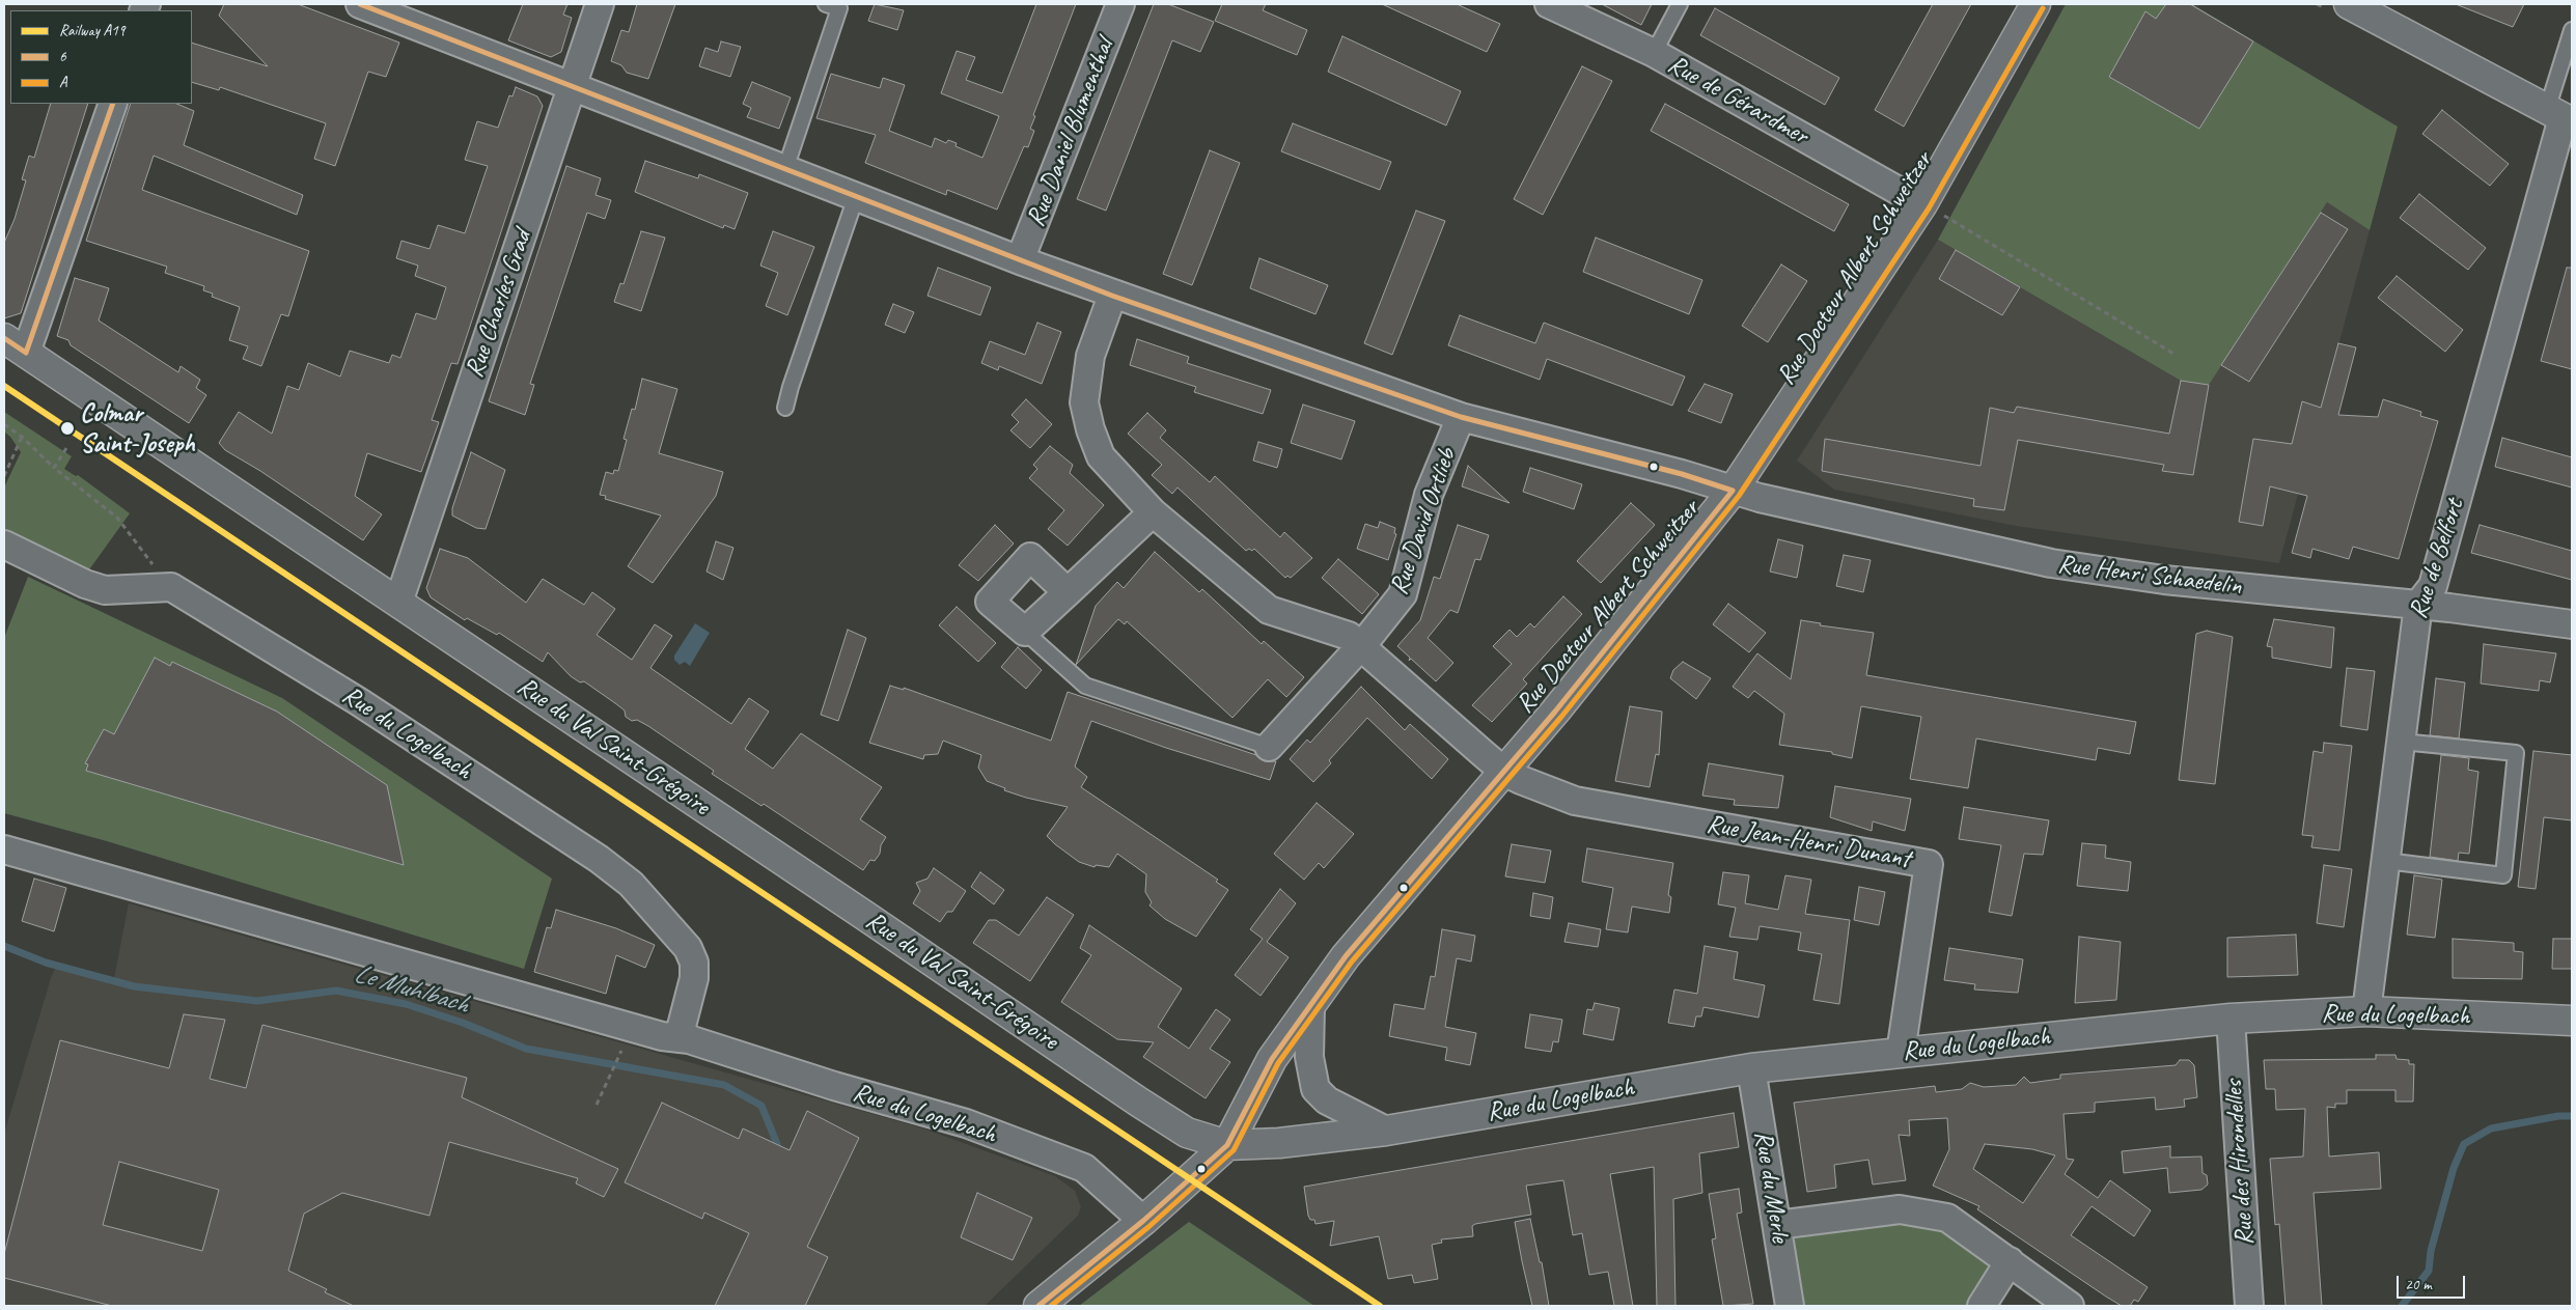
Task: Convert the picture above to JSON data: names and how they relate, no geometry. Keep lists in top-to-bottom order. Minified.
{"streets":{"street":["Rue de Gérardmer","Rue Daniel Blumenthal","Rue Docteur Albert Schweitzer","Rue Charles Grad","Rue David Ortlieb","Rue de Belfort","Rue Henri Schaedelin","Rue du Logelbach","Rue du Val Saint-Grégoire","Rue Jean-Henri Dunant","Rue des Hirondelles","Rue du Merle"]},"crossings":[["Rue de Gérardmer","Rue Docteur Albert Schweitzer"],["Rue Daniel Blumenthal","Rue Henri Schaedelin"],["Rue Docteur Albert Schweitzer","Rue Henri Schaedelin"],["Rue Docteur Albert Schweitzer","Rue du Logelbach"],["Rue Docteur Albert Schweitzer","Rue du Val Saint-Grégoire"],["Rue Docteur Albert Schweitzer","Rue Jean-Henri Dunant"],["Rue Charles Grad","Rue Henri Schaedelin"],["Rue Charles Grad","Rue du Val Saint-Grégoire"],["Rue David Ortlieb","Rue Henri Schaedelin"],["Rue de Belfort","Rue Henri Schaedelin"],["Rue de Belfort","Rue du Logelbach"],["Rue du Logelbach","Rue du Val Saint-Grégoire"],["Rue du Logelbach","Rue Jean-Henri Dunant"],["Rue du Logelbach","Rue des Hirondelles"],["Rue du Logelbach","Rue du Merle"]],"water":["Le Muhlbach"],"places":["Colmar Saint-Joseph"],"lines":["transit line 6","transit line A","rail line A19"],"legend":["Railway A19","6","A"],"scale_bar":"20 m"}
